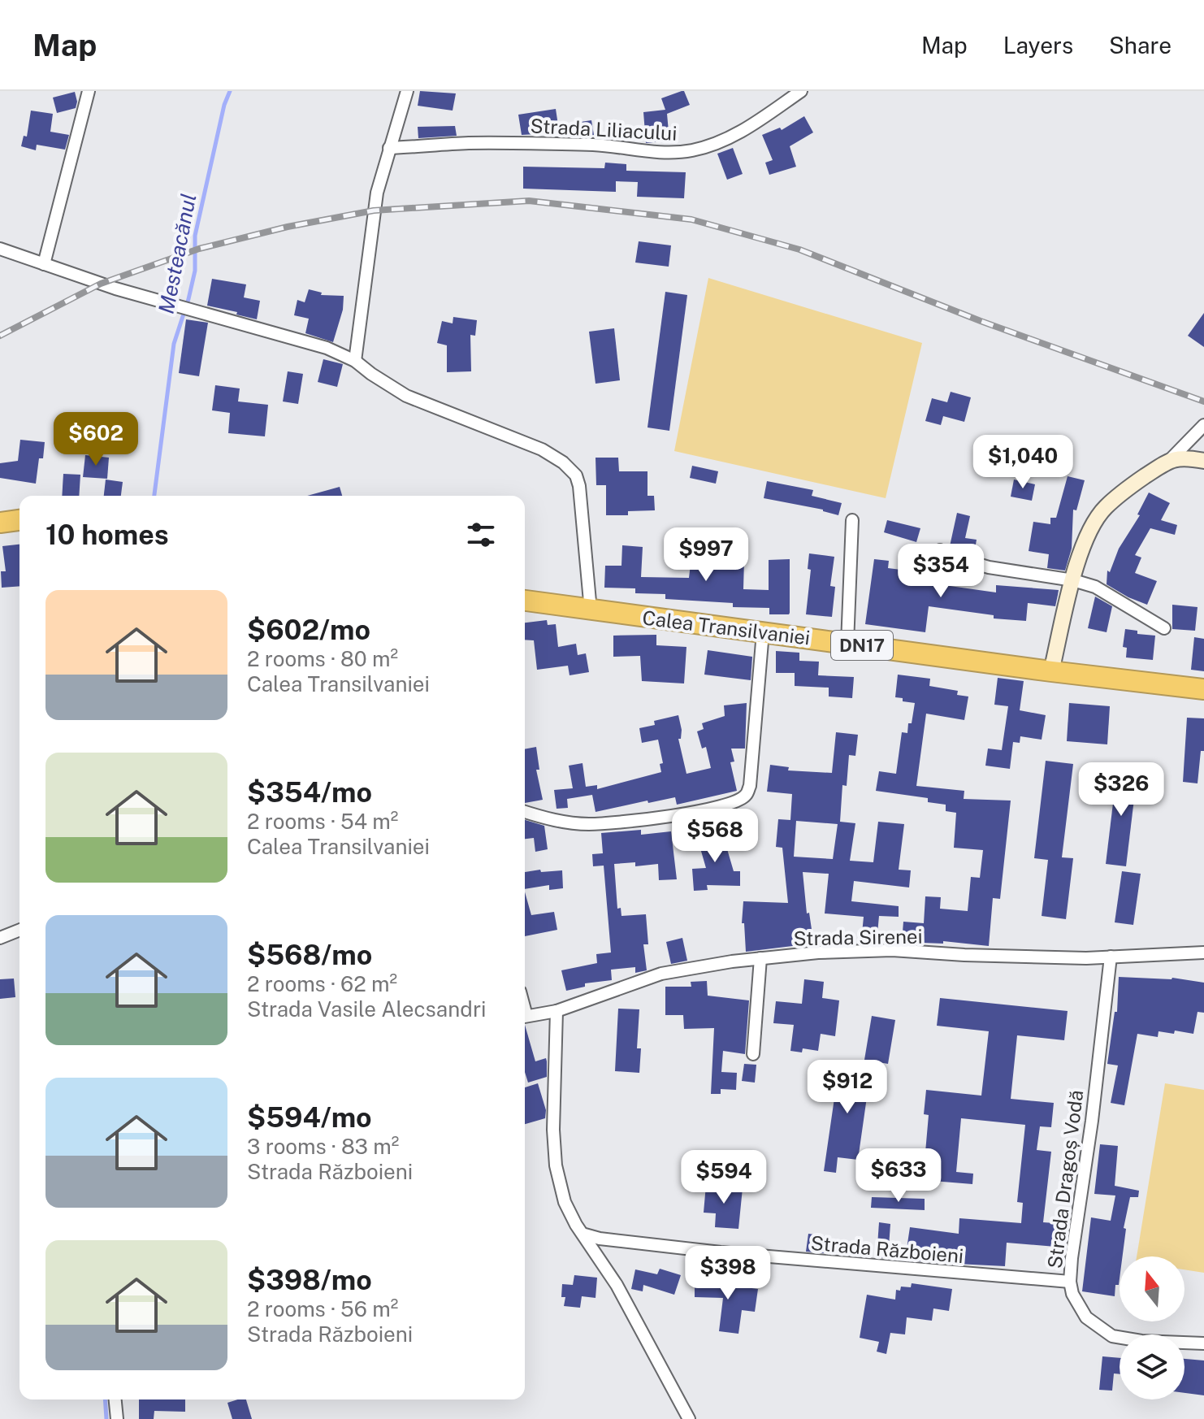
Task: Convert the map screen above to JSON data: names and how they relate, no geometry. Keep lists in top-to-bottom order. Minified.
{"streets":{"highway":["Calea Transilvaniei","DN17"],"street":["Strada Liliacului","Strada Sirenei","Strada Dragoș Vodă","Strada Războieni"]},"crossings":[["Strada Sirenei","Strada Dragoș Vodă"],["Strada Dragoș Vodă","Strada Războieni"]],"water":["Mesteacănul"],"north":"top","page":{"header":"Map","nav":["Map","Layers","Share"],"price":["$602","$1,040","$997","$354","$326","$568","$912","$633","$594","$398"],"heading":"10 homes","list":[{"name":"$602/mo","note":"2 rooms · 80 m² · Calea Transilvaniei"},{"name":"$354/mo","note":"2 rooms · 54 m² · Calea Transilvaniei"},{"name":"$568/mo","note":"2 rooms · 62 m² · Strada Vasile Alecsandri"},{"name":"$594/mo","note":"3 rooms · 83 m² · Strada Războieni"},{"name":"$398/mo","note":"2 rooms · 56 m² · Strada Războieni"}]}}
